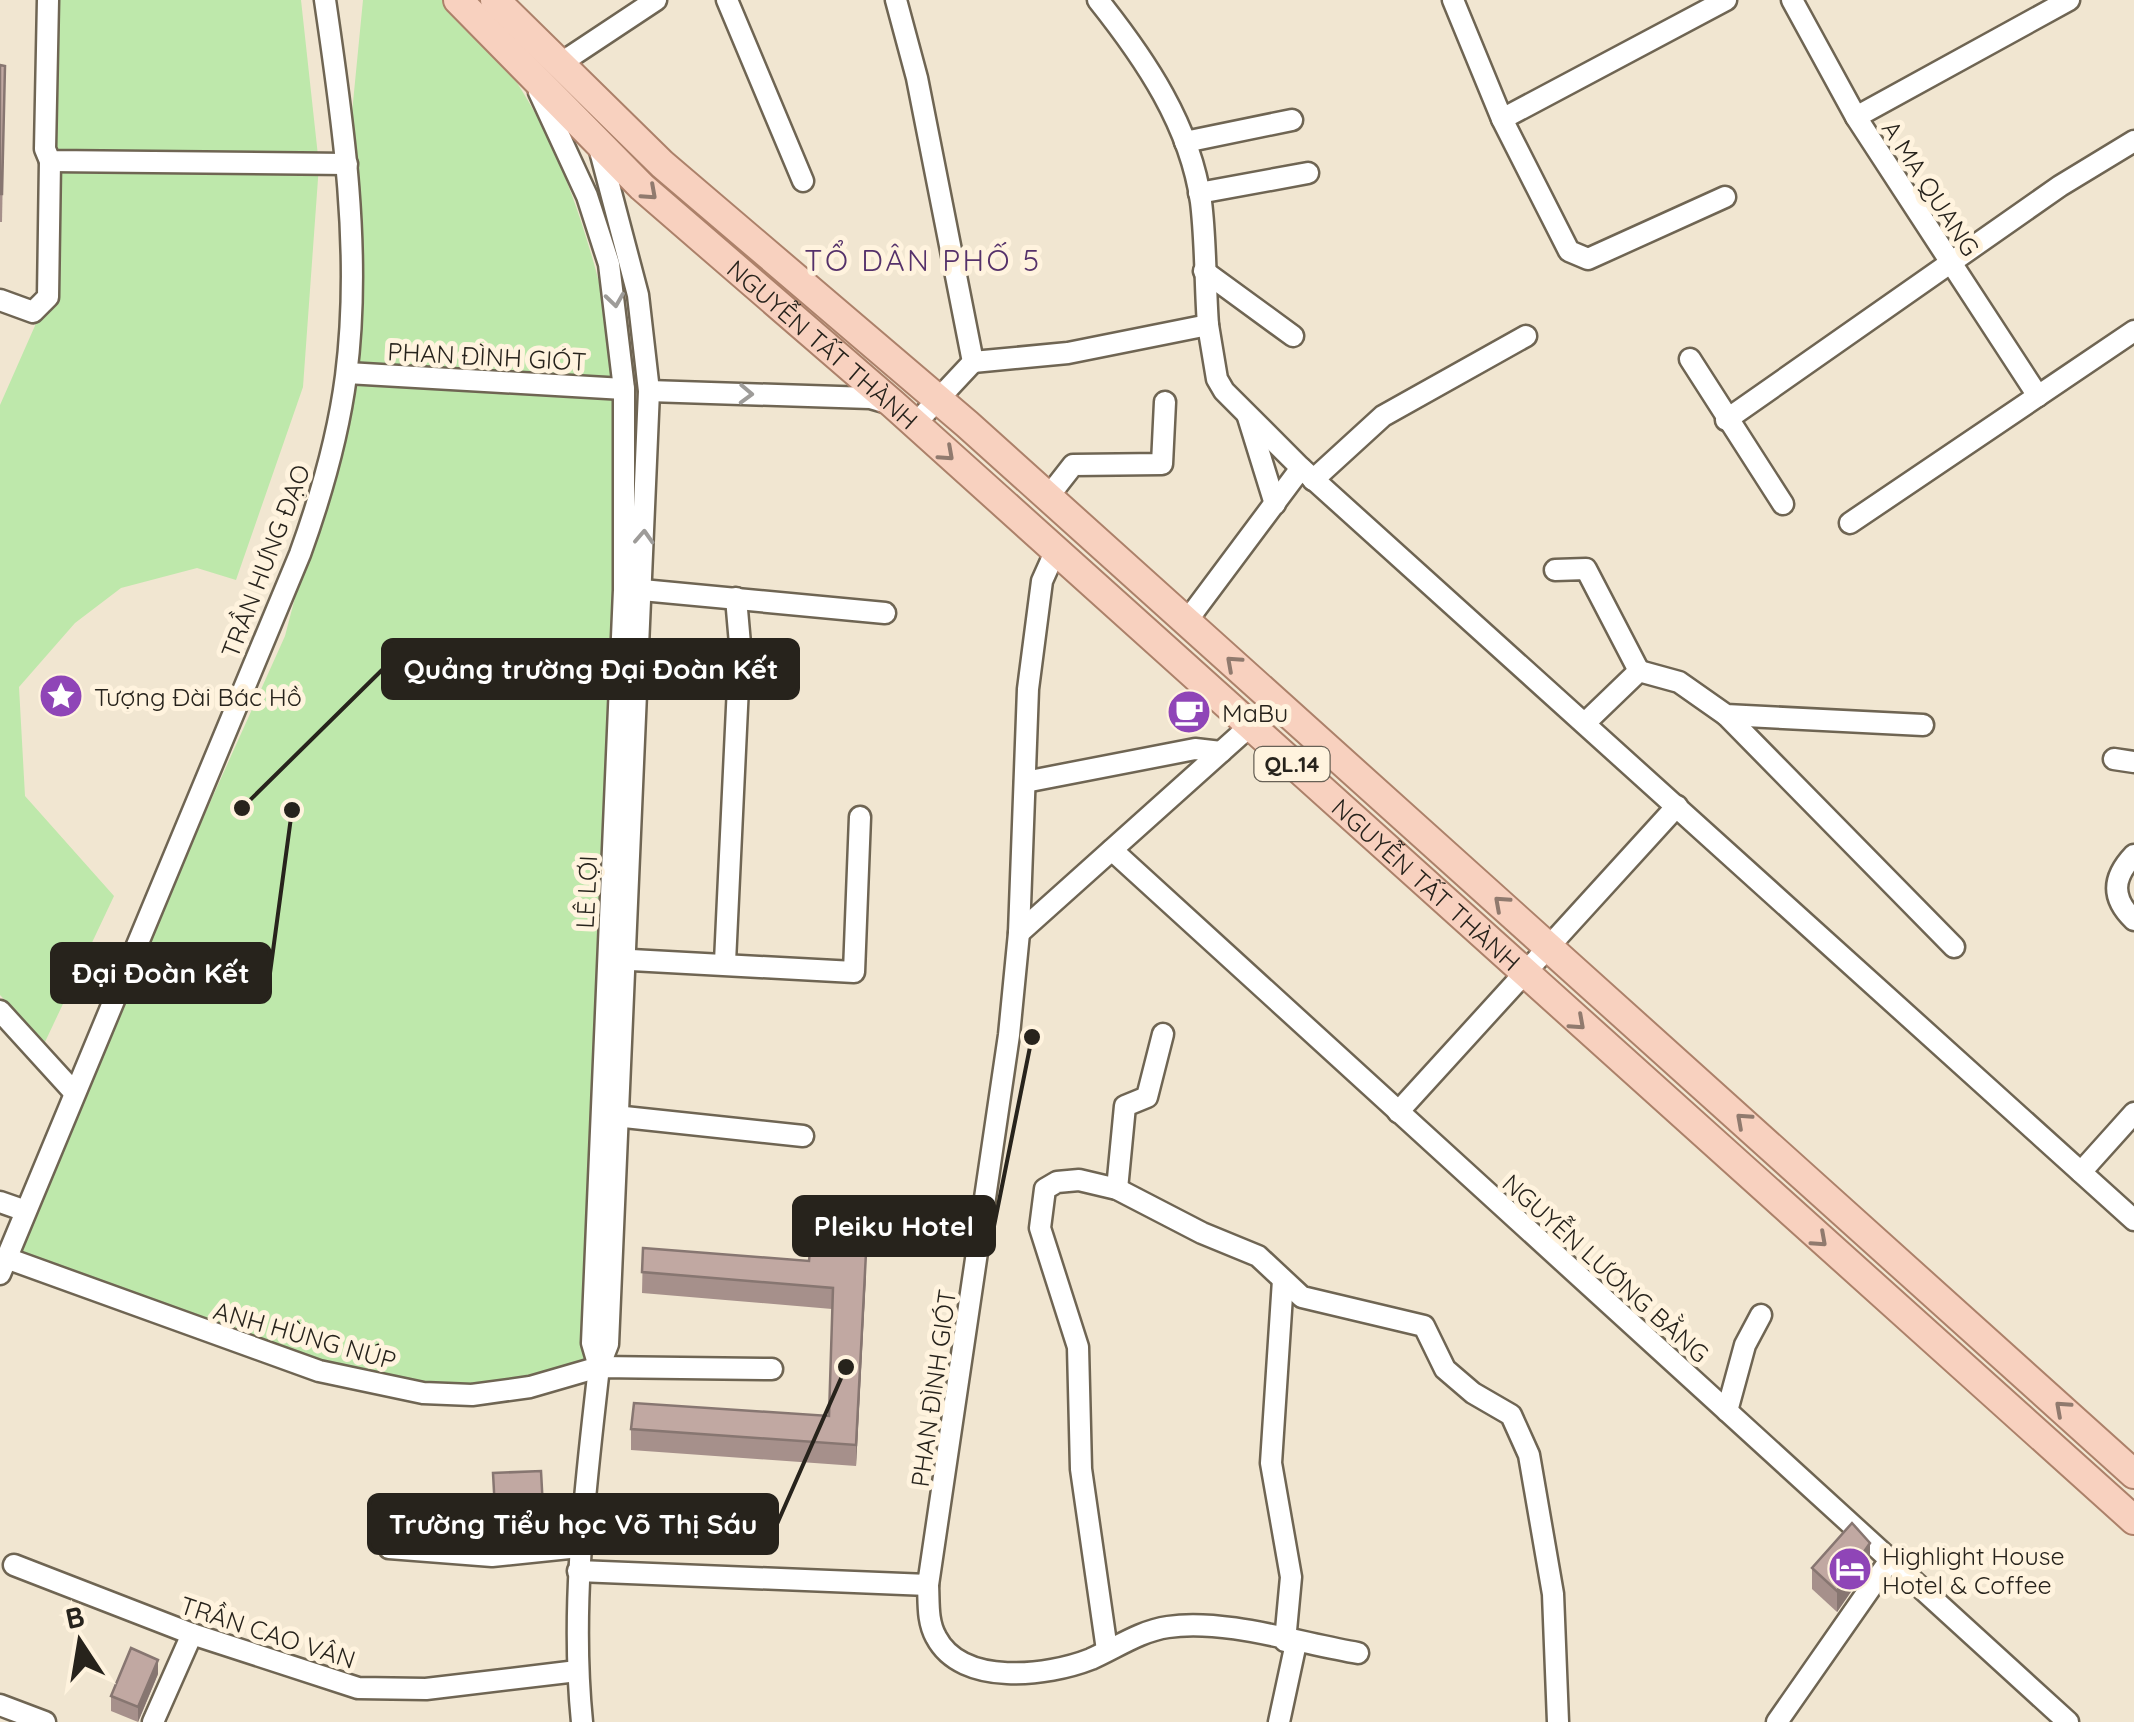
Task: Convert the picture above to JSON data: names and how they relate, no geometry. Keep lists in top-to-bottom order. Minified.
{"streets":{"main road":["NGUYỄN TẤT THÀNH","QL.14"],"street":["A MA QUANG","PHAN ĐÌNH GIÓT","TRẦN HƯNG ĐẠO","LÊ LỢI","NGUYỄN LƯƠNG BẰNG","ANH HÙNG NÚP","TRẦN CAO VÂN"]},"crossings":[["NGUYỄN TẤT THÀNH","PHAN ĐÌNH GIÓT"],["NGUYỄN TẤT THÀNH","LÊ LỢI"],["PHAN ĐÌNH GIÓT","TRẦN HƯNG ĐẠO"],["PHAN ĐÌNH GIÓT","LÊ LỢI"],["TRẦN HƯNG ĐẠO","ANH HÙNG NÚP"],["LÊ LỢI","ANH HÙNG NÚP"],["LÊ LỢI","TRẦN CAO VÂN"]],"districts":["TỔ DÂN PHỐ 5"],"places":{"place":["Tượng Đài Bác Hồ"],"cafe":["MaBu"],"other":["Quảng trường Đại Đoàn Kết","Đại Đoàn Kết","Pleiku Hotel","Trường Tiểu học Võ Thị Sáu"],"hotel":["Highlight House Hotel & Coffee"]},"north":"top"}
